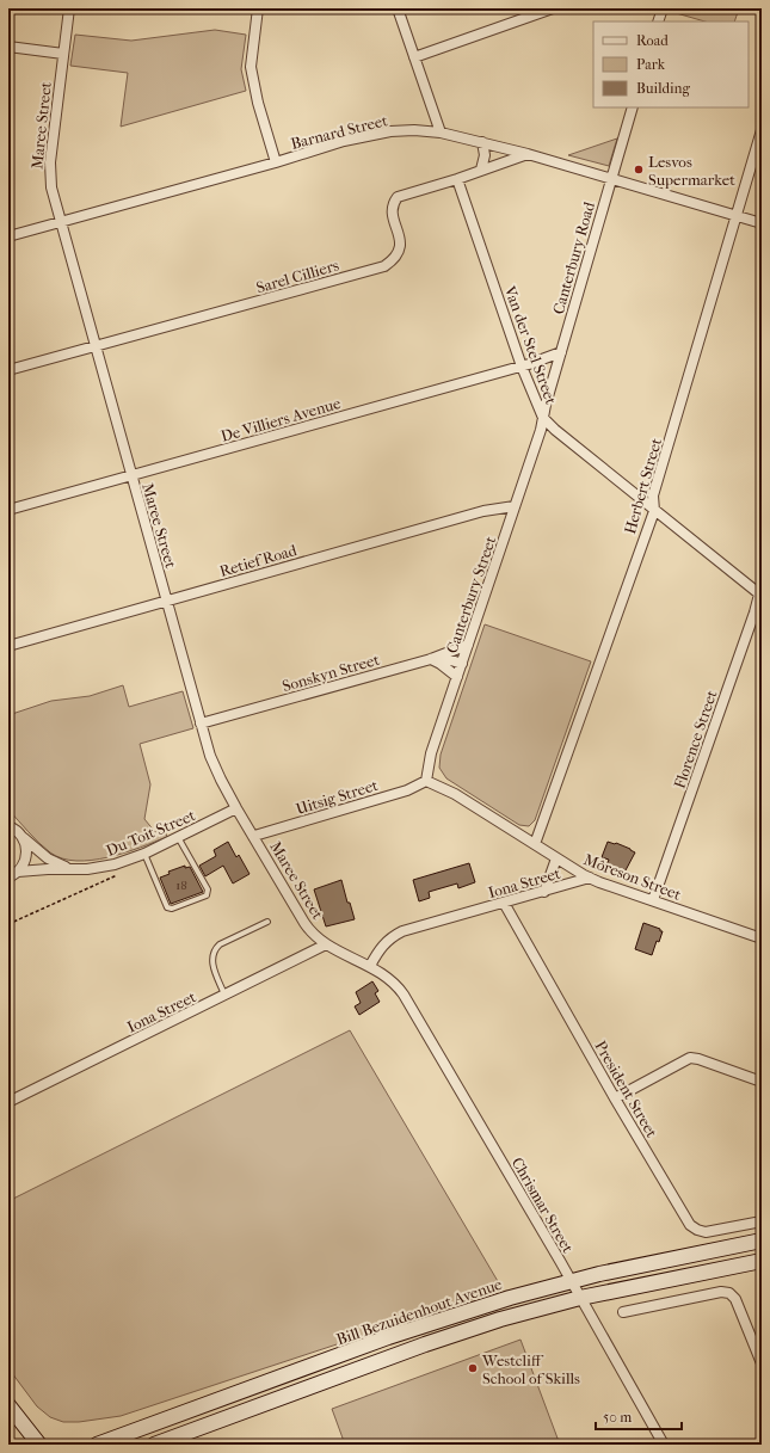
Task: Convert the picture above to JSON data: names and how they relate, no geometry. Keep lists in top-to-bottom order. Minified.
{"streets":{"main road":["Bill Bezuidenhout Avenue"],"street":["Maree Street","Barnard Street","Canterbury Road","Sarel Cilliers","Van der Stel Street","De Villiers Avenue","Herbert Street","Retief Road","Canterbury Street","Sonskyn Street","Florence Street","Uitsig Street","Du Toit Street","Môreson Street","Iona Street","President Street","Chrismar Street"]},"crossings":[["Maree Street","Barnard Street"],["Maree Street","Sarel Cilliers"],["Maree Street","De Villiers Avenue"],["Maree Street","Retief Road"],["Maree Street","Sonskyn Street"],["Maree Street","Uitsig Street"],["Maree Street","Du Toit Street"],["Maree Street","Iona Street"],["Maree Street","Chrismar Street"],["Barnard Street","Canterbury Road"],["Barnard Street","Sarel Cilliers"],["Barnard Street","Herbert Street"],["Canterbury Road","Van der Stel Street"],["Canterbury Road","De Villiers Avenue"],["Canterbury Road","Canterbury Street"],["Sarel Cilliers","Van der Stel Street"],["Van der Stel Street","De Villiers Avenue"],["Van der Stel Street","Herbert Street"],["Van der Stel Street","Canterbury Street"],["Van der Stel Street","Florence Street"],["Herbert Street","Môreson Street"],["Retief Road","Canterbury Street"],["Canterbury Street","Sonskyn Street"],["Canterbury Street","Uitsig Street"],["Canterbury Street","Môreson Street"],["Florence Street","Môreson Street"],["Uitsig Street","Môreson Street"],["Môreson Street","Iona Street"],["Iona Street","President Street"],["Chrismar Street","Bill Bezuidenhout Avenue"]],"places":["Lesvos Supermarket","Westcliff School of Skills"],"house_numbers":["18"],"legend":["Road","Park","Building"],"scale_bar":"50 m"}
